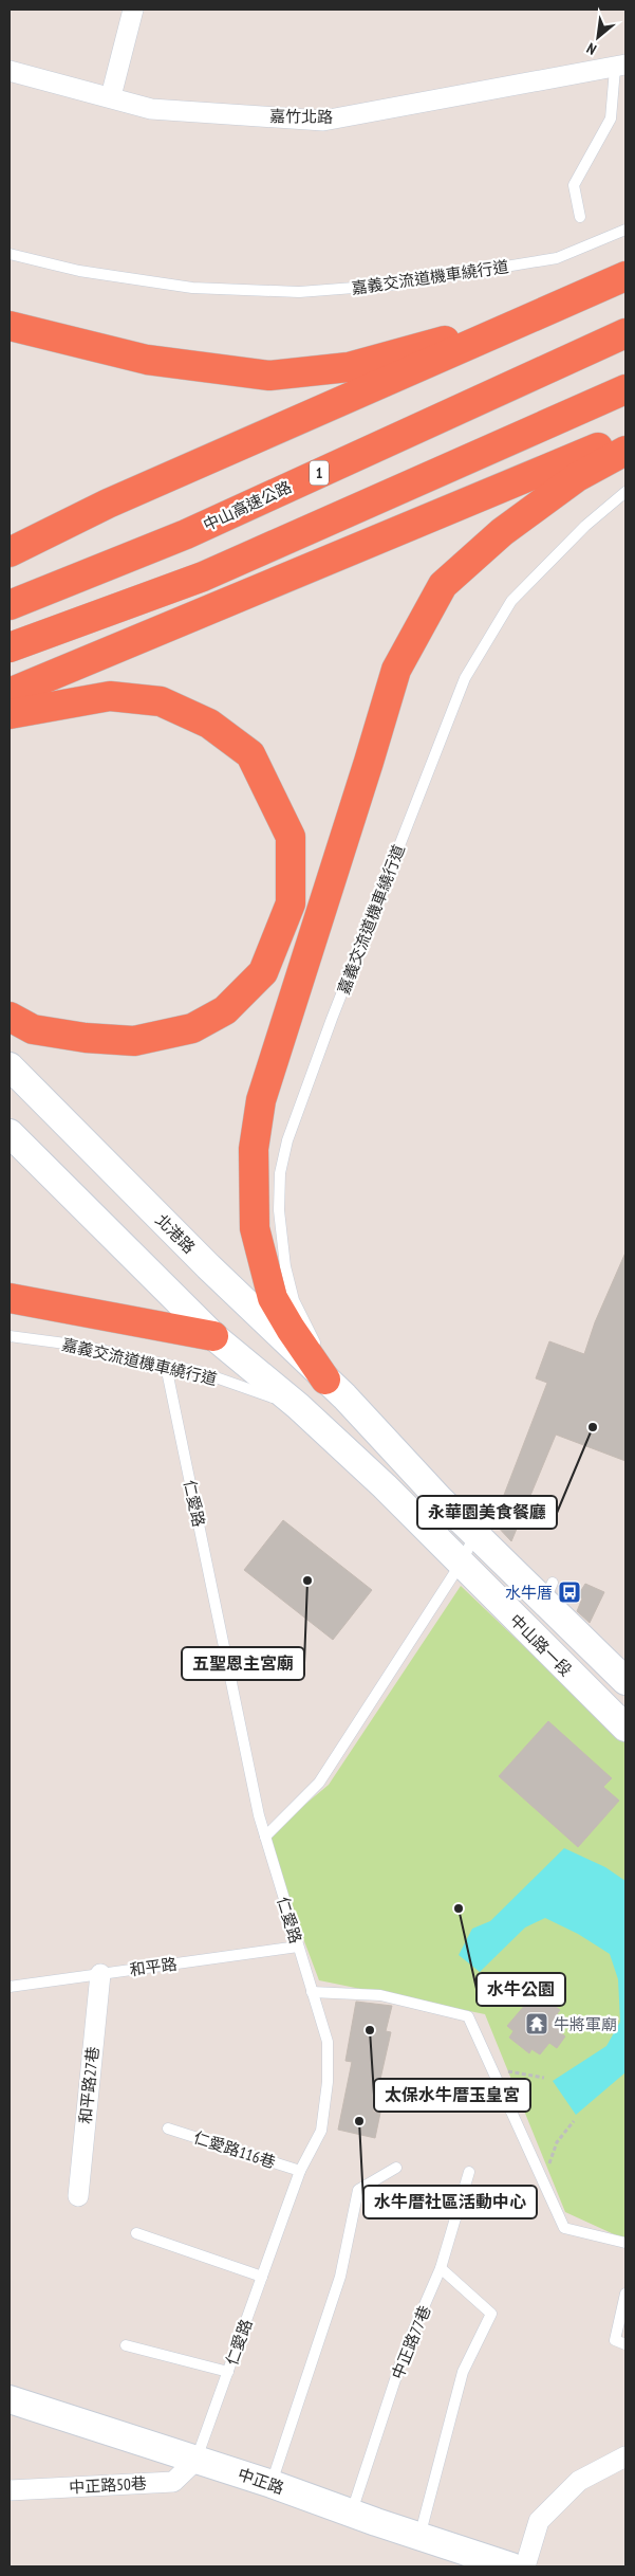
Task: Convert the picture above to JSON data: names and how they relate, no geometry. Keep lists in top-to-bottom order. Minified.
{"streets":{"highway":["1","中山高速公路"],"main road":["北港路","中山路一段","中正路"],"street":["嘉竹北路","和平路27巷","中正路50巷"],"lane":["嘉義交流道機車繞行道","仁愛路","和平路","仁愛路116巷","中正路77巷"]},"crossings":[["嘉義交流道機車繞行道","北港路"],["嘉義交流道機車繞行道","仁愛路"],["嘉義交流道機車繞行道","中山路一段"],["北港路","中山路一段"],["仁愛路","和平路"],["仁愛路","仁愛路116巷"],["仁愛路","中正路"],["仁愛路","中正路50巷"],["和平路","和平路27巷"],["中正路77巷","中正路"],["中正路","中正路50巷"]],"places":{"other":["永華園美食餐廳","五聖恩主宮廟","水牛公園","太保水牛厝玉皇宮","水牛厝社區活動中心"],"bus stop":["水牛厝"],"temple":["牛將軍廟"]},"north":"bottom left"}
